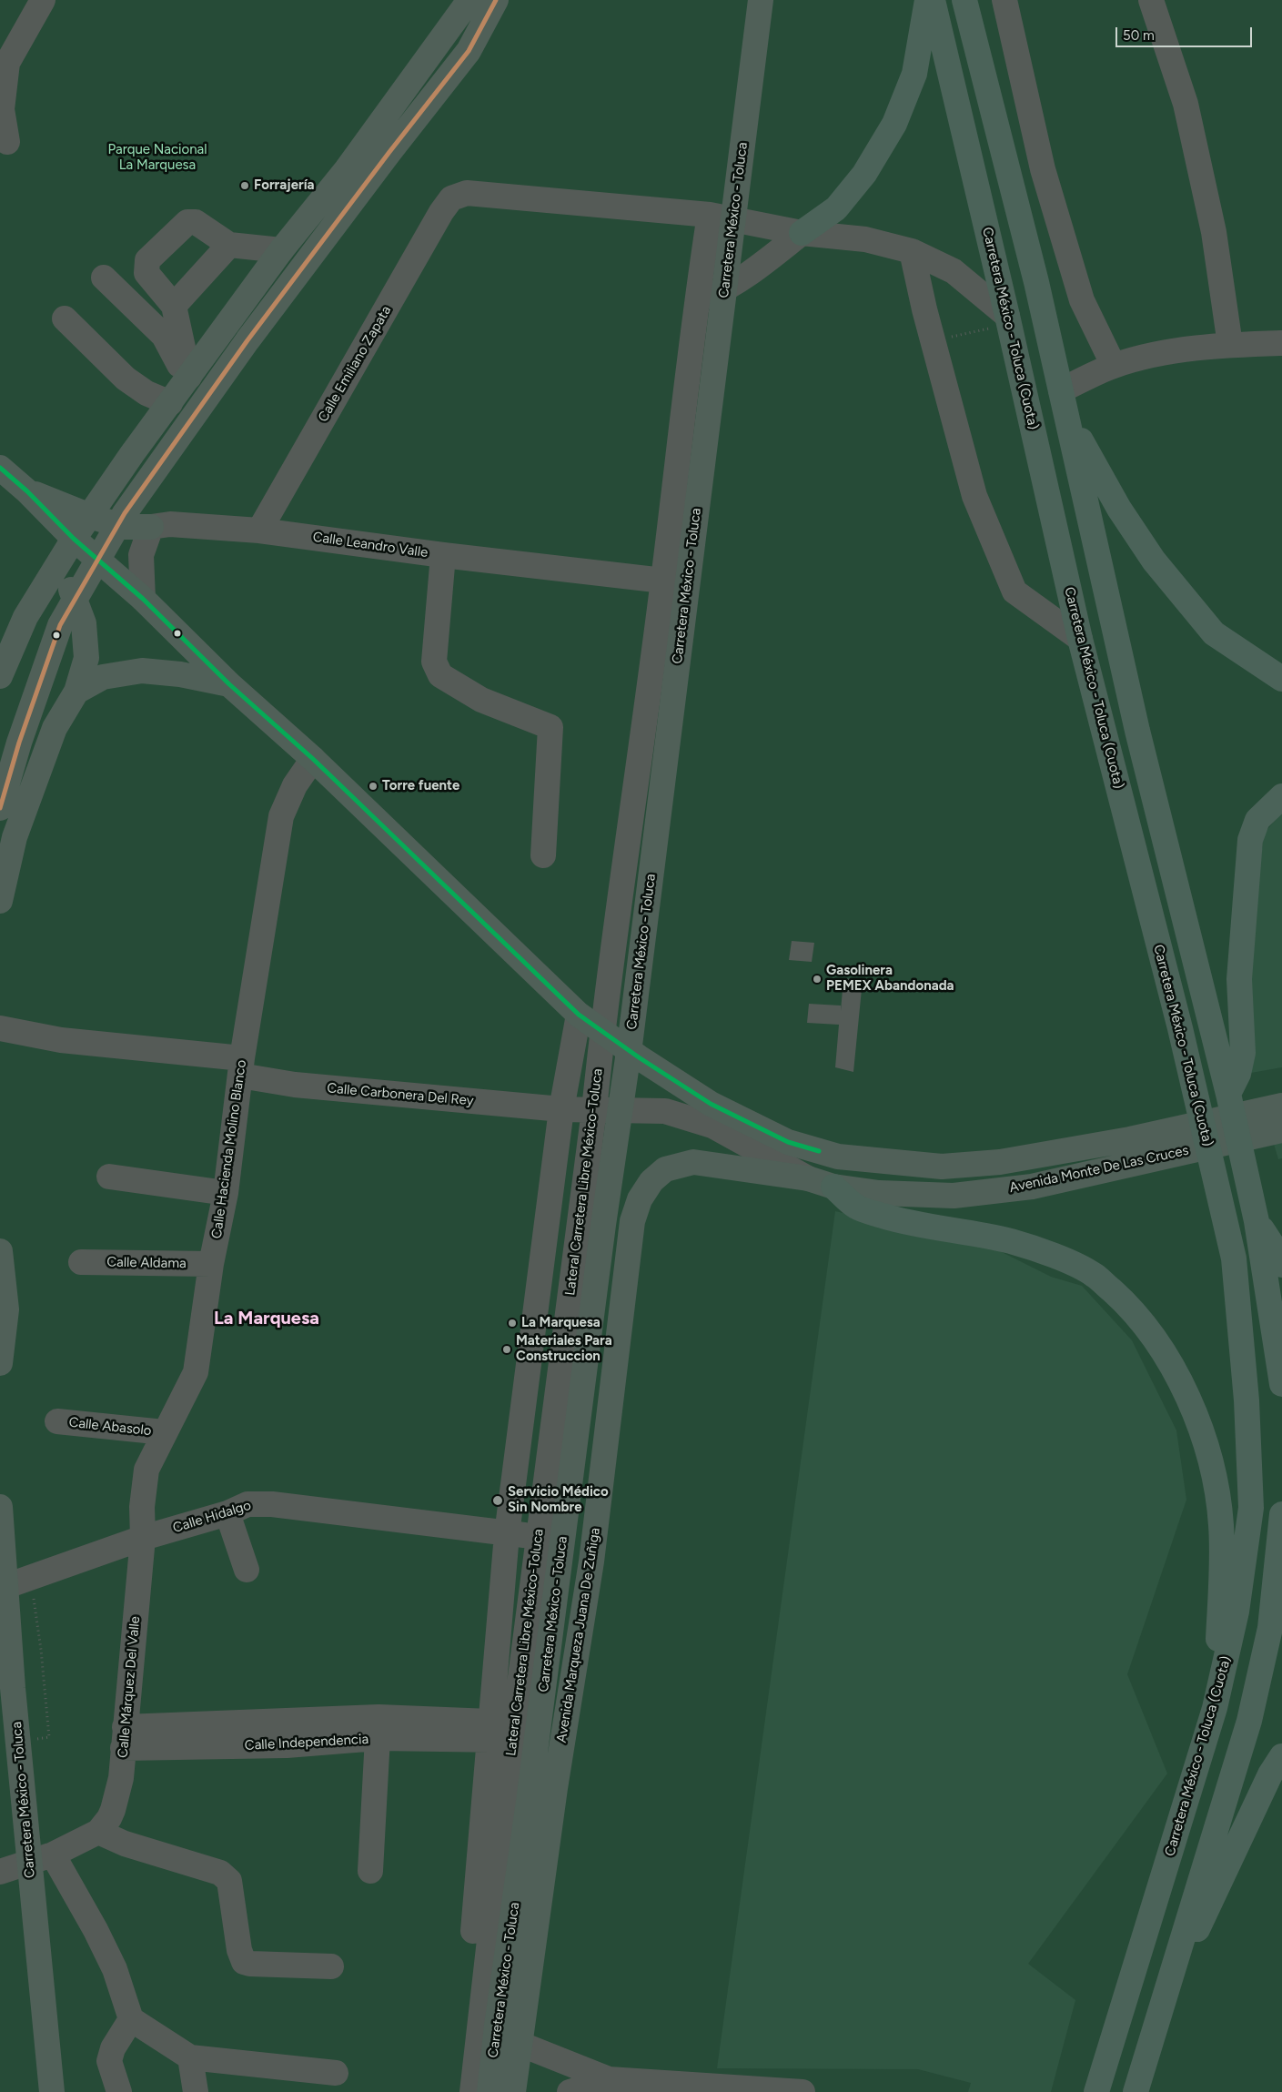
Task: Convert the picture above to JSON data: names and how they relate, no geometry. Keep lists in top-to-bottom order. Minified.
{"streets":{"highway":["Carretera México - Toluca (Cuota)"],"main road":["Carretera México - Toluca","Avenida Monte De Las Cruces","Avenida Marqueza Juana De Zuñiga"],"street":["Calle Emiliano Zapata","Calle Leandro Valle","Calle Carbonera Del Rey","Calle Hacienda Molino Blanco","Lateral Carretera Libre México-Toluca","Calle Aldama","Calle Abasolo","Calle Hidalgo","Calle Márquez Del Valle","Calle Independencia"]},"crossings":[["Carretera México - Toluca","Calle Hidalgo"],["Calle Emiliano Zapata","Calle Leandro Valle"],["Calle Emiliano Zapata","Lateral Carretera Libre México-Toluca"],["Calle Leandro Valle","Lateral Carretera Libre México-Toluca"],["Calle Carbonera Del Rey","Calle Hacienda Molino Blanco"],["Calle Carbonera Del Rey","Avenida Monte De Las Cruces"],["Calle Carbonera Del Rey","Lateral Carretera Libre México-Toluca"],["Calle Carbonera Del Rey","Avenida Marqueza Juana De Zuñiga"],["Calle Hacienda Molino Blanco","Calle Aldama"],["Calle Hacienda Molino Blanco","Calle Abasolo"],["Calle Hacienda Molino Blanco","Calle Hidalgo"],["Calle Hacienda Molino Blanco","Calle Márquez Del Valle"],["Avenida Monte De Las Cruces","Avenida Marqueza Juana De Zuñiga"],["Lateral Carretera Libre México-Toluca","Calle Hidalgo"],["Lateral Carretera Libre México-Toluca","Calle Independencia"],["Calle Hidalgo","Calle Márquez Del Valle"],["Calle Márquez Del Valle","Calle Independencia"]],"districts":["La Marquesa"],"parks":["Parque Nacional La Marquesa"],"places":["Forrajería","Torre fuente","Gasolinera PEMEX Abandonada","La Marquesa","Materiales Para Construccion","Servicio Médico Sin Nombre"],"scale_bar":"50 m"}
